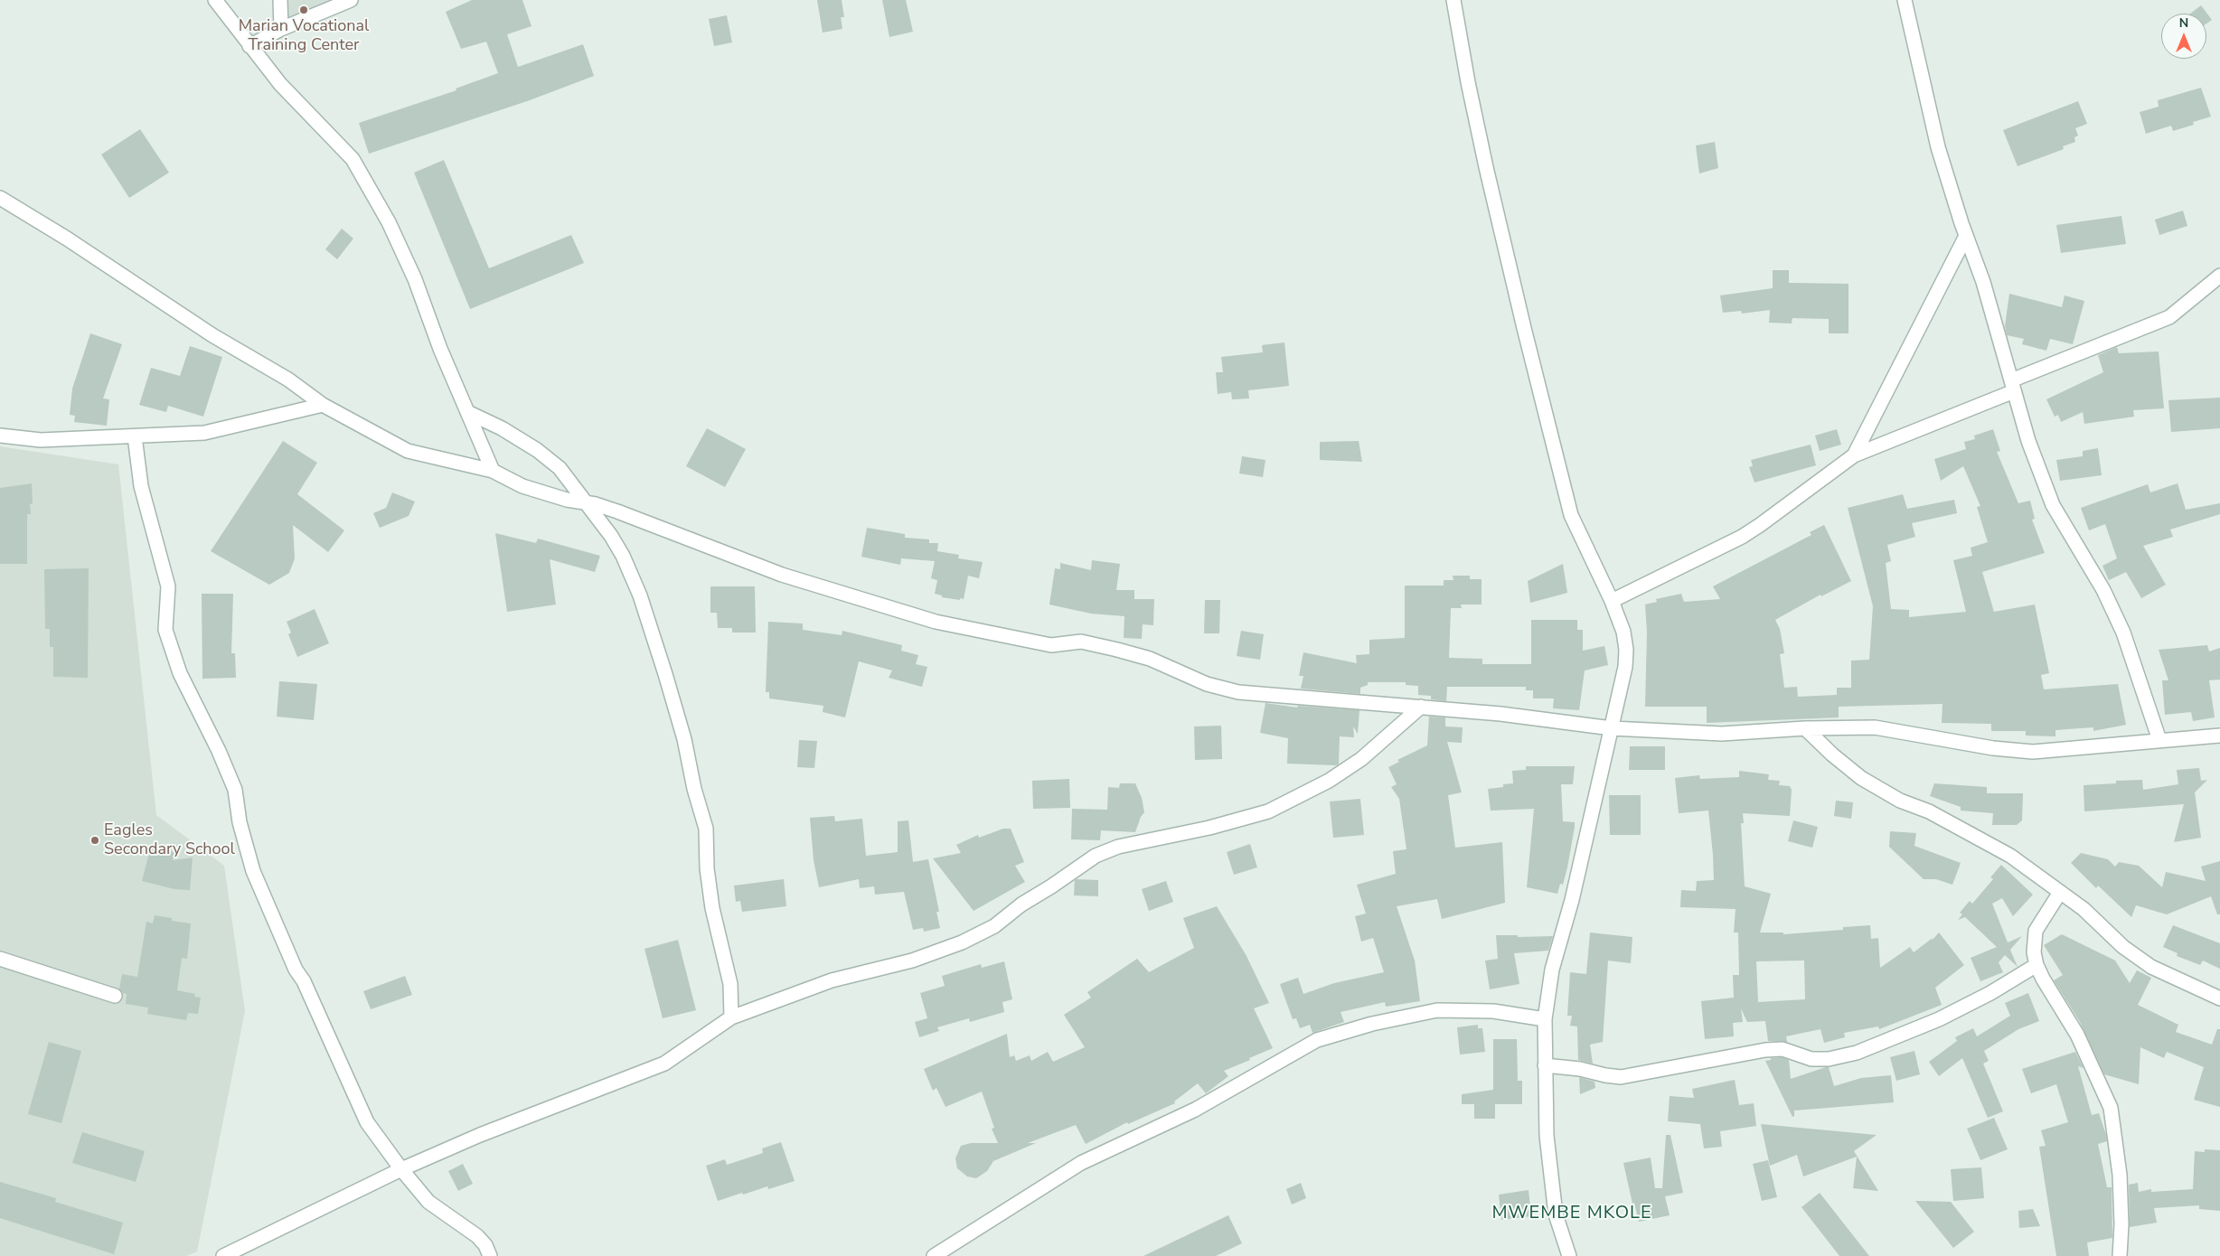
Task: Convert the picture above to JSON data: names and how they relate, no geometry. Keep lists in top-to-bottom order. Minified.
{"districts":["MWEMBE MKOLE"],"places":["Marian Vocational Training Center","Eagles Secondary School"],"north":"top"}
